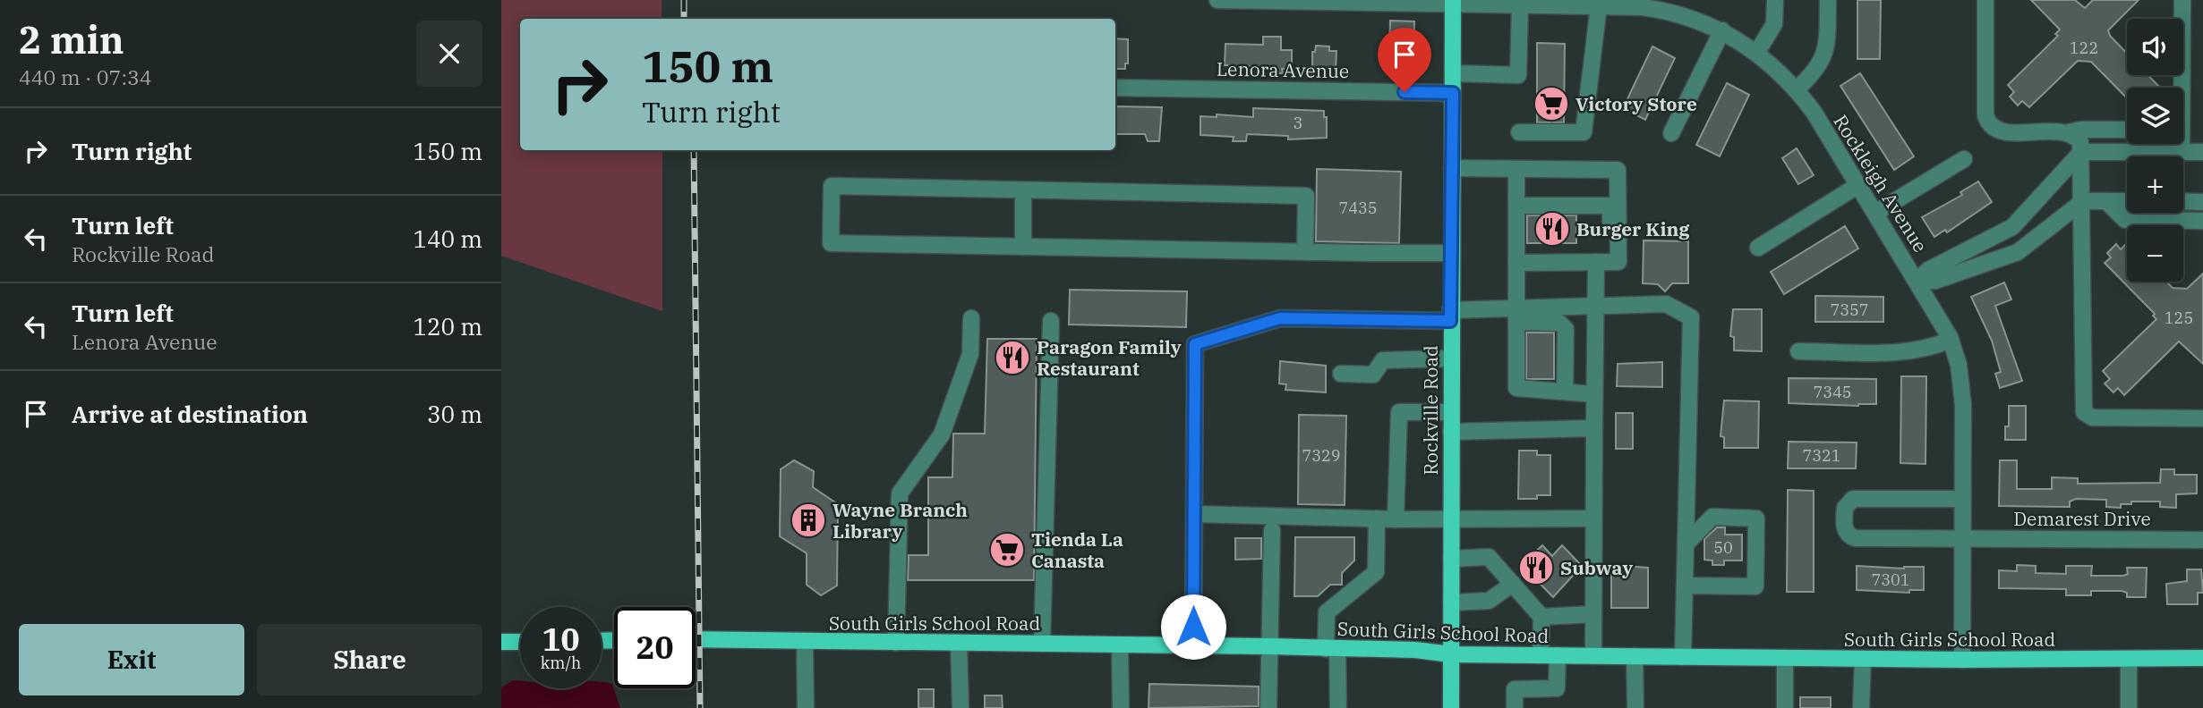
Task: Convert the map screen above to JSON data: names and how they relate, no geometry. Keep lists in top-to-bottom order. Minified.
{"streets":{"main road":["Rockville Road","South Girls School Road"],"street":["Lenora Avenue","Rockleigh Avenue","Demarest Drive"]},"crossings":[["Lenora Avenue","Rockville Road"],["Rockleigh Avenue","Rockville Road"],["Rockleigh Avenue","Demarest Drive"],["Rockleigh Avenue","South Girls School Road"],["Rockville Road","South Girls School Road"]],"places":{"supermarket":["Victory Store","Tienda La Canasta"],"restaurant":["Burger King","Paragon Family Restaurant","Subway"],"building":["Wayne Branch Library"]},"house_numbers":["122","3","7435","7357","125","7345","7329","7321","50","7301"],"page":{"heading":["2 min","440 m · 07:34"],"map_buttons":["+","−"],"turn":["150 m","Turn right"],"list":[{"name":"Turn right","value":"150 m"},{"name":"Turn left","note":"Rockville Road","value":"140 m"},{"name":"Turn left","note":"Lenora Avenue","value":"120 m"},{"name":"Arrive at destination","value":"30 m"}],"speed":"10 km/h","limit":"20","buttons":["Exit","Share"]}}
